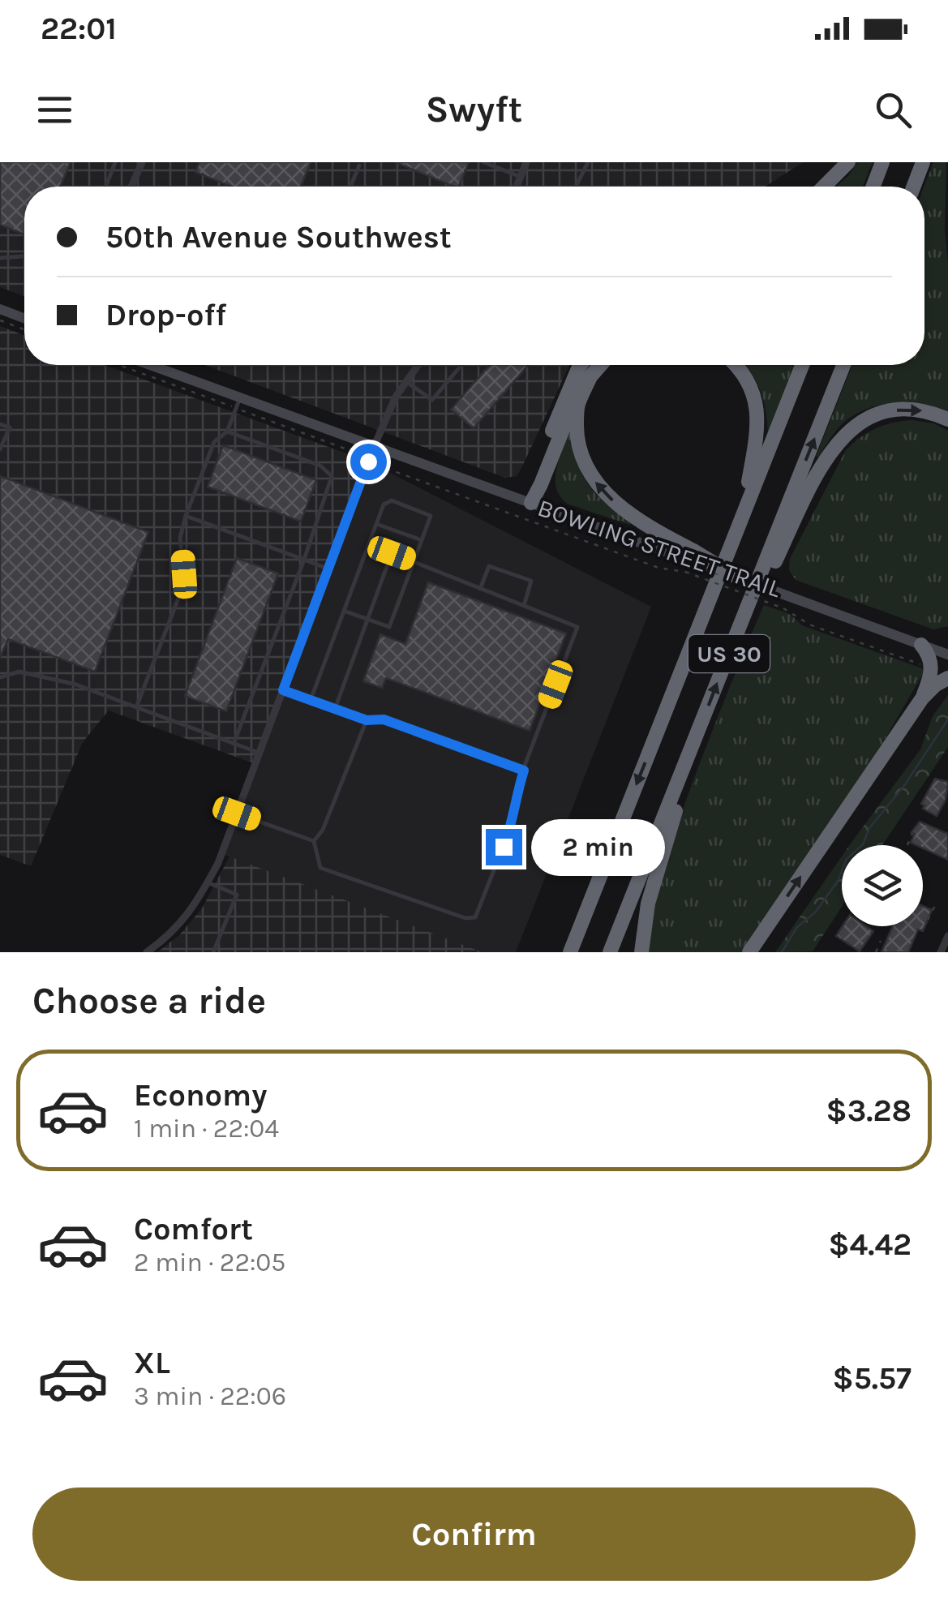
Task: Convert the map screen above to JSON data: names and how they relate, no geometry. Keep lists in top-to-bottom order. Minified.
{"streets":{"highway":["US 30"],"path":["BOWLING STREET TRAIL"]},"page":{"status":"22:01","header":"Swyft","banner":["50th Avenue Southwest","Drop-off"],"bubble":"2 min","heading":"Choose a ride","list":[{"name":"Economy","note":"1 min · 22:04","value":"$3.28"},{"name":"Comfort","note":"2 min · 22:05","value":"$4.42"},{"name":"XL","note":"3 min · 22:06","value":"$5.57"}],"buttons":"Confirm"}}
